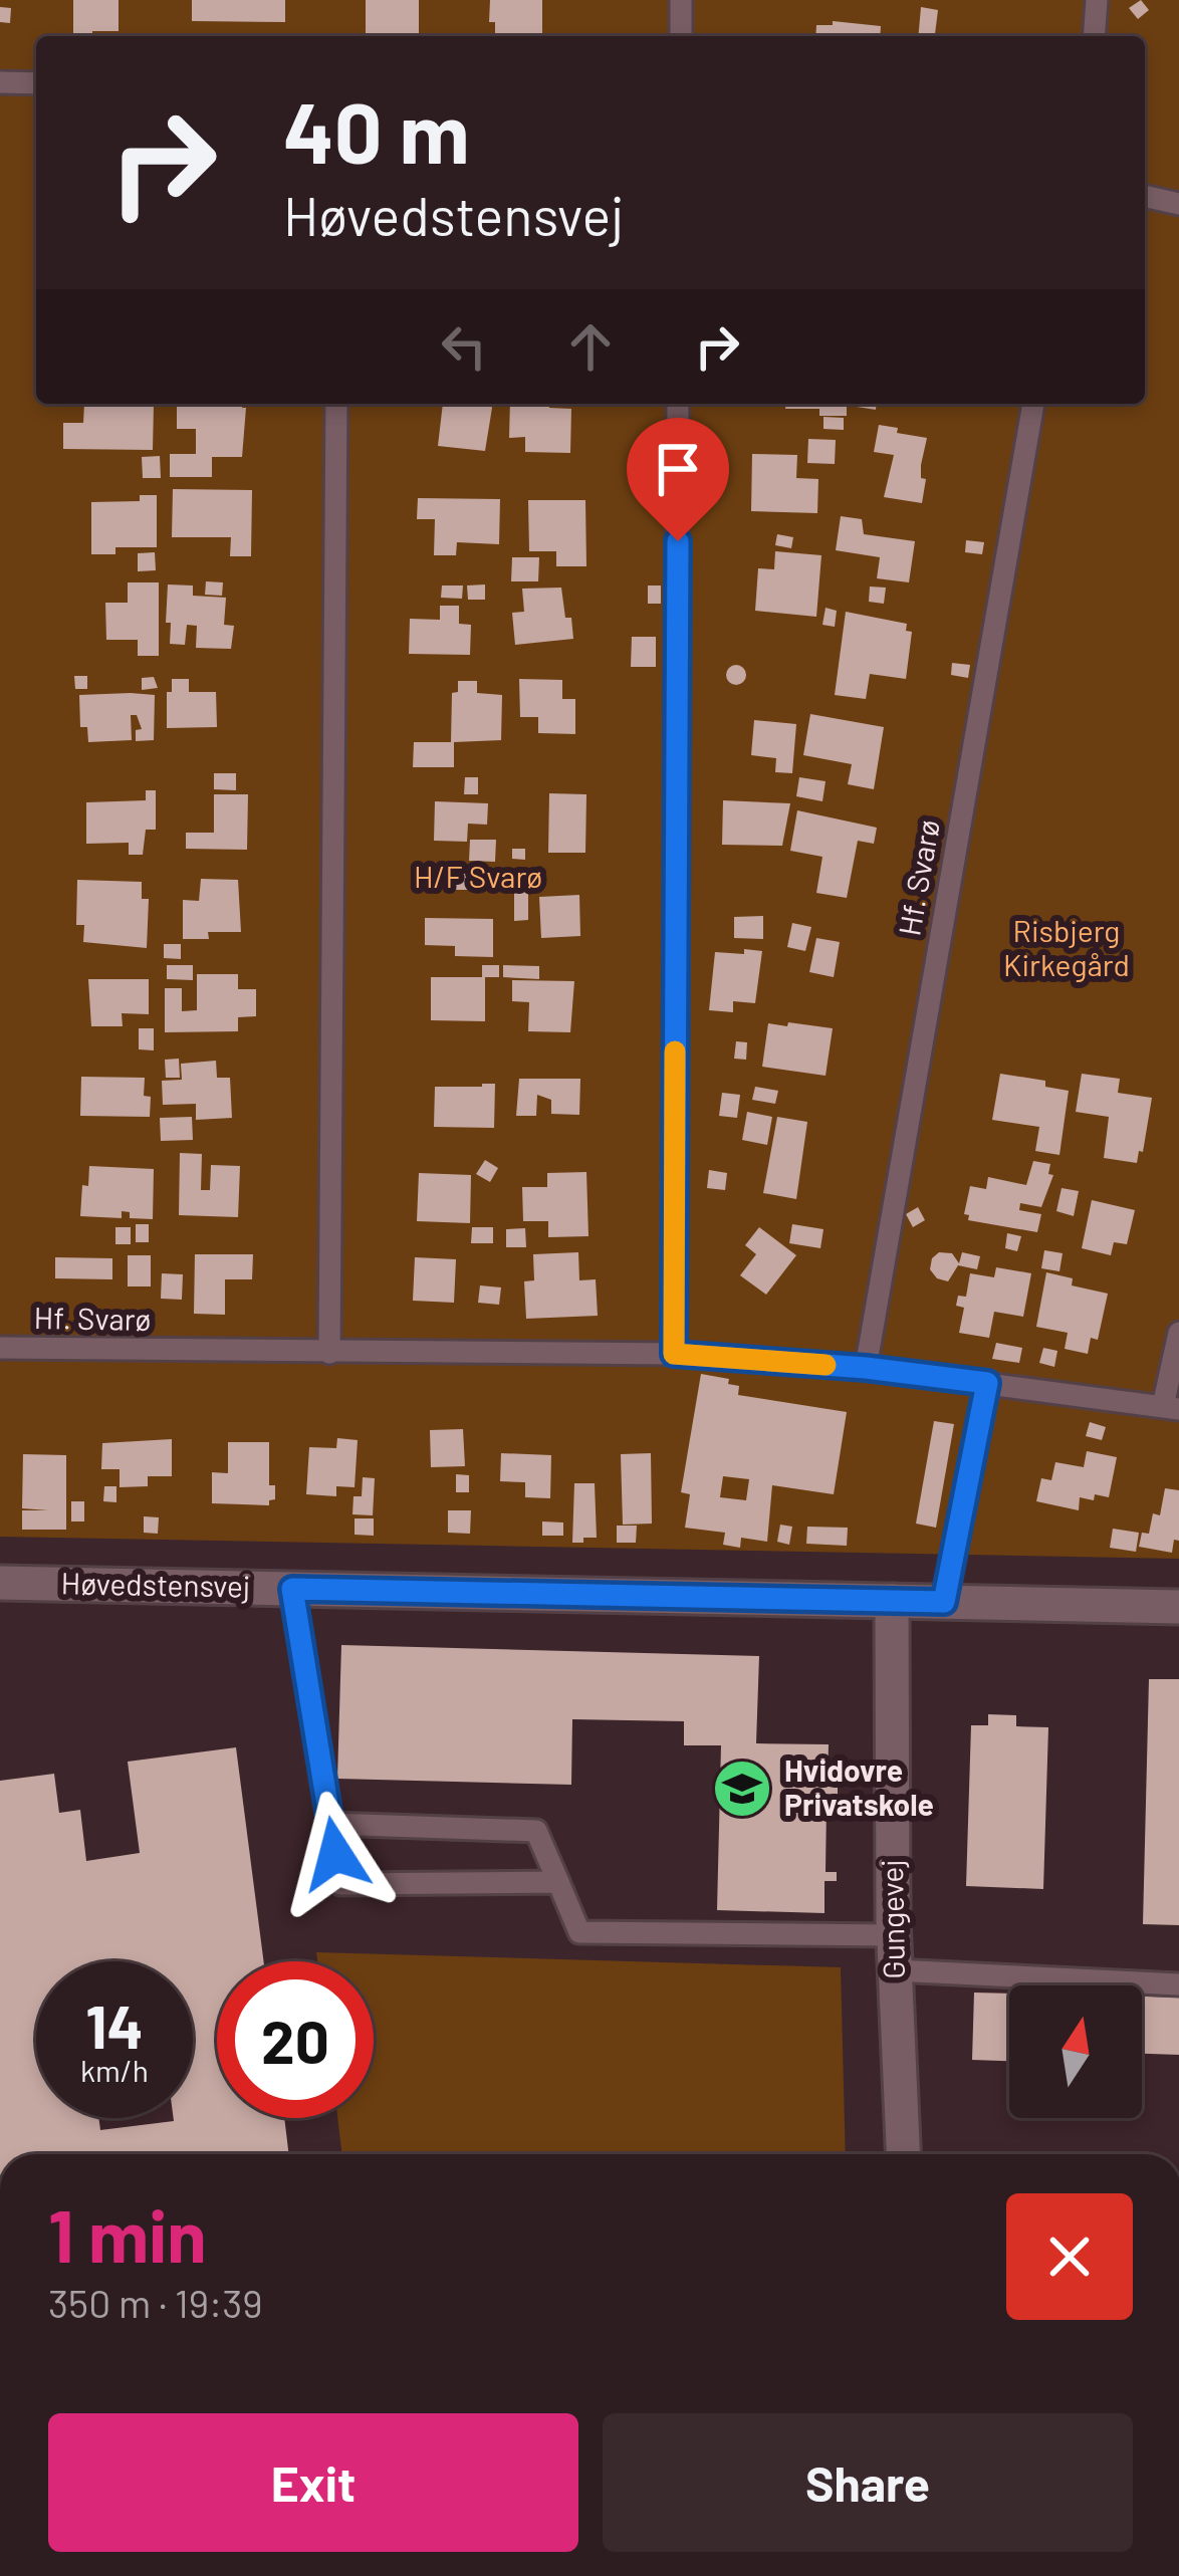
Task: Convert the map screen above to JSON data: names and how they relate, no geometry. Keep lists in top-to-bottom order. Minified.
{"streets":{"street":["Høvedstensvej","Gungevej"],"lane":["Hf. Svarø"]},"crossings":[["Høvedstensvej","Gungevej"]],"parks":["H/F Svarø","Risbjerg Kirkegård"],"places":{"school or university":["Hvidovre Privatskole"]},"north":"top","page":{"turn":["40 m","Høvedstensvej"],"speed":"14 km/h","limit":"20","heading":["1 min","350 m · 19:39"],"buttons":["Exit","Share"]}}
